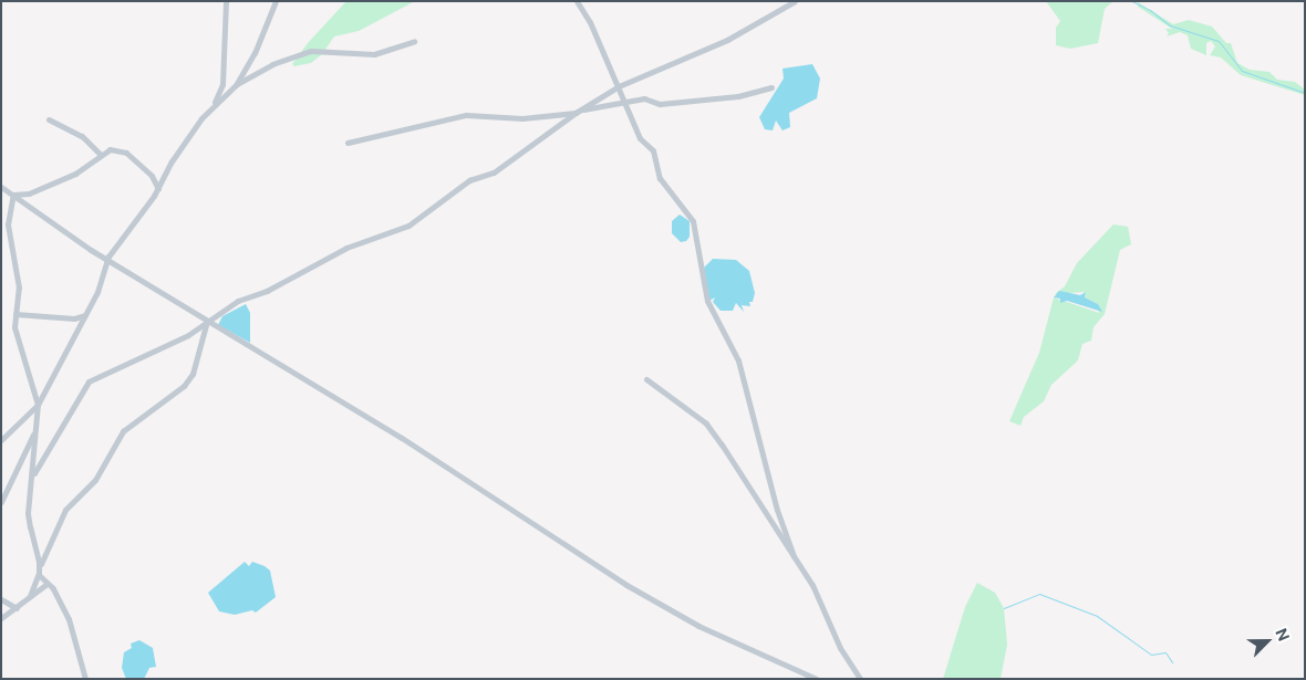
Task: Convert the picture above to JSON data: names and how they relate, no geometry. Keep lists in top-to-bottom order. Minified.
{"north":"top right"}
